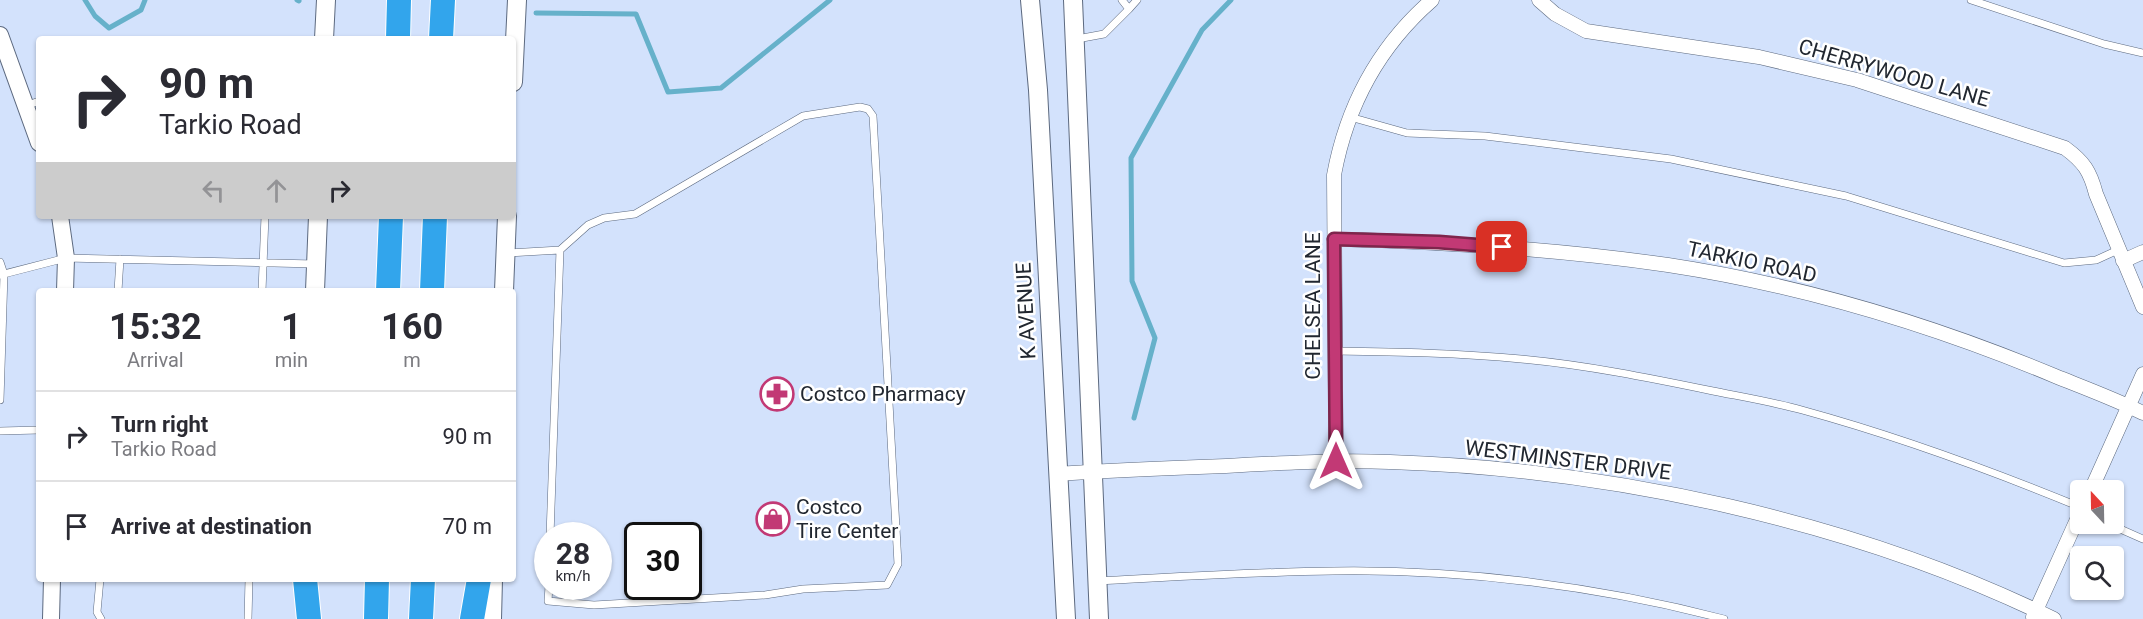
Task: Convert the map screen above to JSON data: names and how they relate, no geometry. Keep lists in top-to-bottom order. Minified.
{"streets":{"main road":["K AVENUE"],"street":["CHERRYWOOD LANE","TARKIO ROAD","CHELSEA LANE","WESTMINSTER DRIVE"]},"crossings":[["TARKIO ROAD","CHELSEA LANE"],["CHELSEA LANE","WESTMINSTER DRIVE"],["K AVENUE","WESTMINSTER DRIVE"]],"places":{"pharmacy":["Costco Pharmacy"],"shop":["Costco Tire Center"]},"north":"top","page":{"turn":["90 m","Tarkio Road"],"eta":["15:32","Arrival","1","min","160","m"],"list":[{"name":"Turn right","note":"Tarkio Road","value":"90 m"},{"name":"Arrive at destination","value":"70 m"}],"speed":"28 km/h","limit":"30"}}
